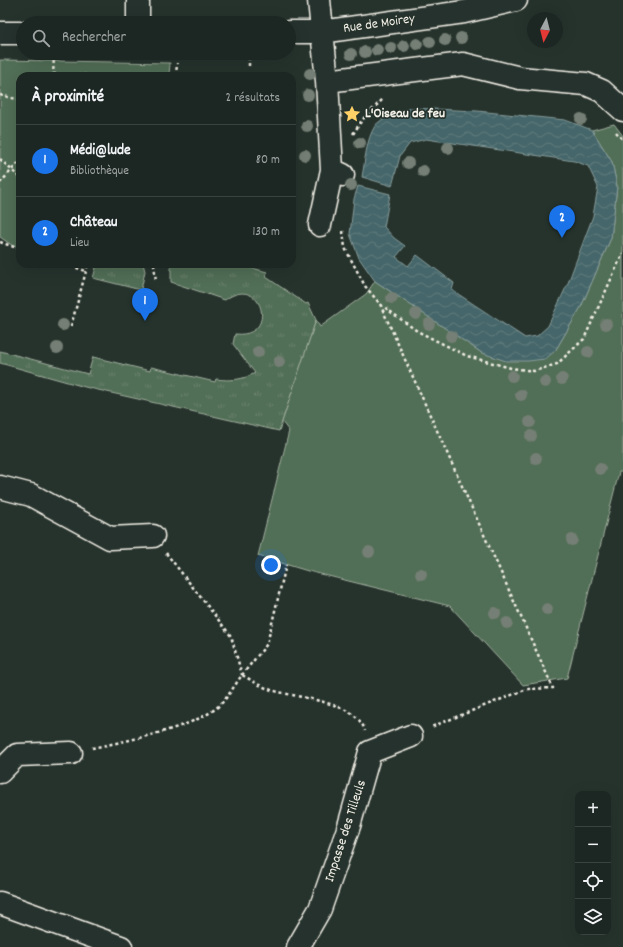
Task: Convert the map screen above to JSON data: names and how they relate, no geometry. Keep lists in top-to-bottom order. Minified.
{"streets":{"street":["Rue de Moirey","Impasse des Tilleuls"]},"places":{"place":["L'Oiseau de feu"]},"north":"bottom","page":{"search":"Rechercher","heading":["À proximité","2 résultats"],"list":[{"mark":"1","name":"Médi@lude","note":"Bibliothèque","value":"80 m"},{"mark":"2","name":"Château","note":"Lieu","value":"130 m"}],"pins":["2","1"],"map_buttons":["+","−"]}}
